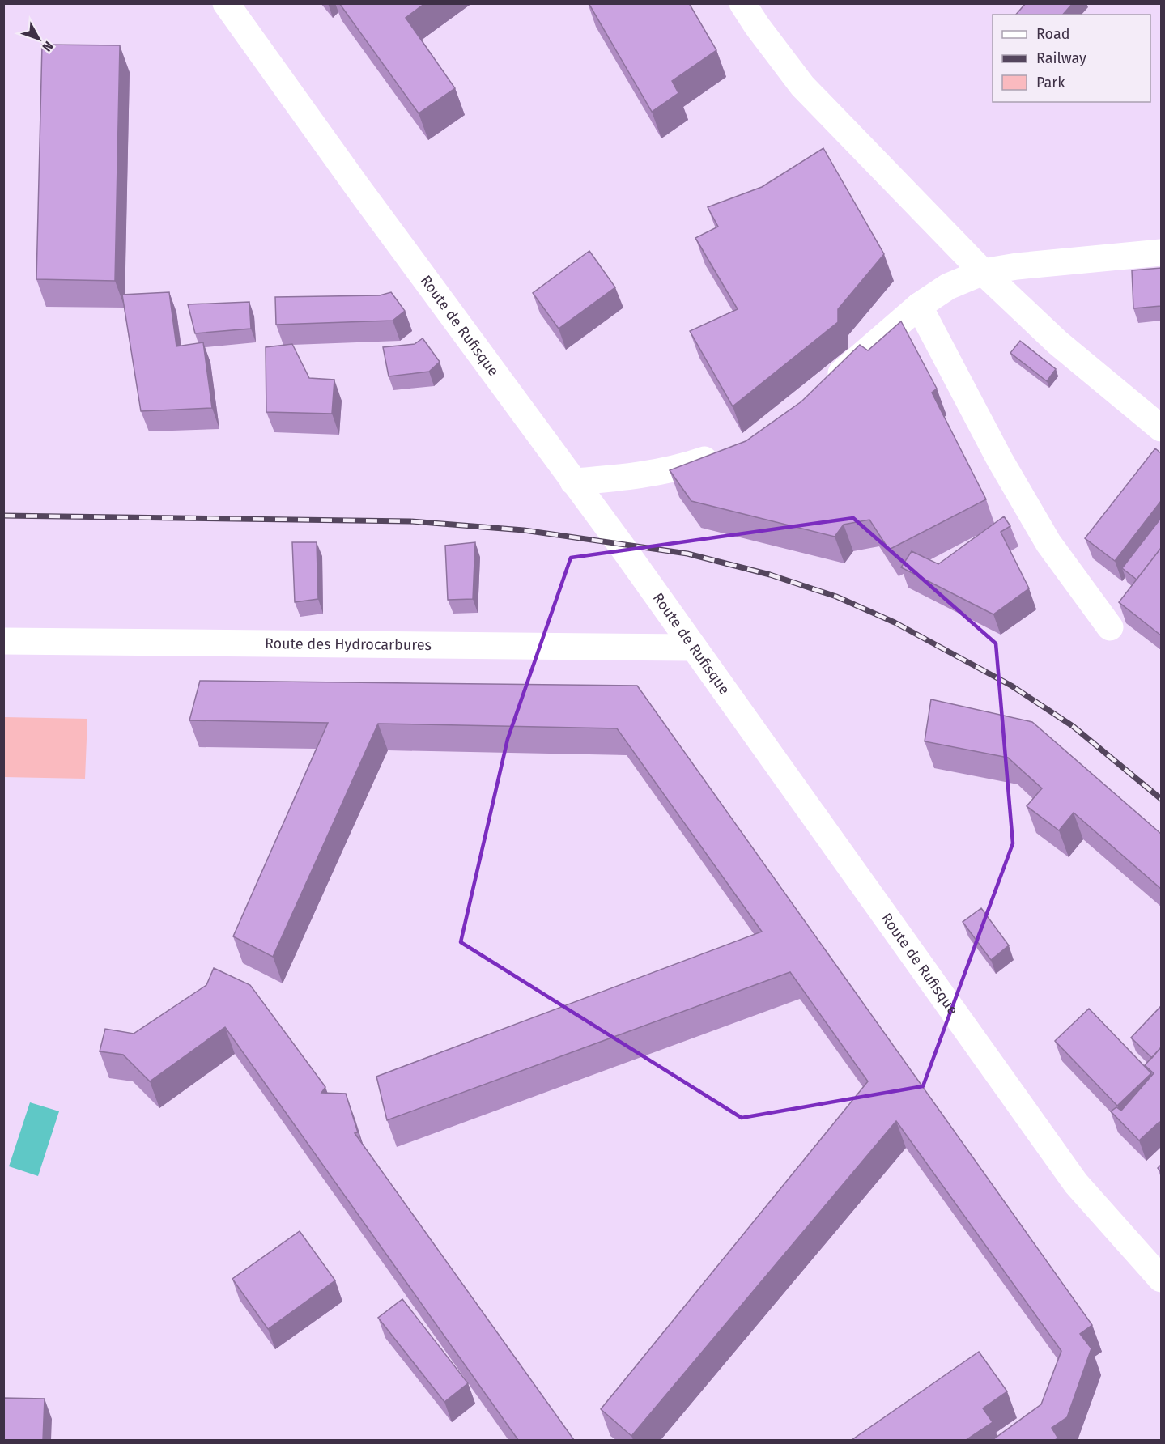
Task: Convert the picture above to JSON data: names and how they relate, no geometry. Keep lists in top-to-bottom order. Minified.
{"streets":{"street":["Route de Rufisque","Route des Hydrocarbures"]},"crossings":[["Route de Rufisque","Route des Hydrocarbures"]],"legend":["Road","Railway","Park"],"north":"bottom right"}
